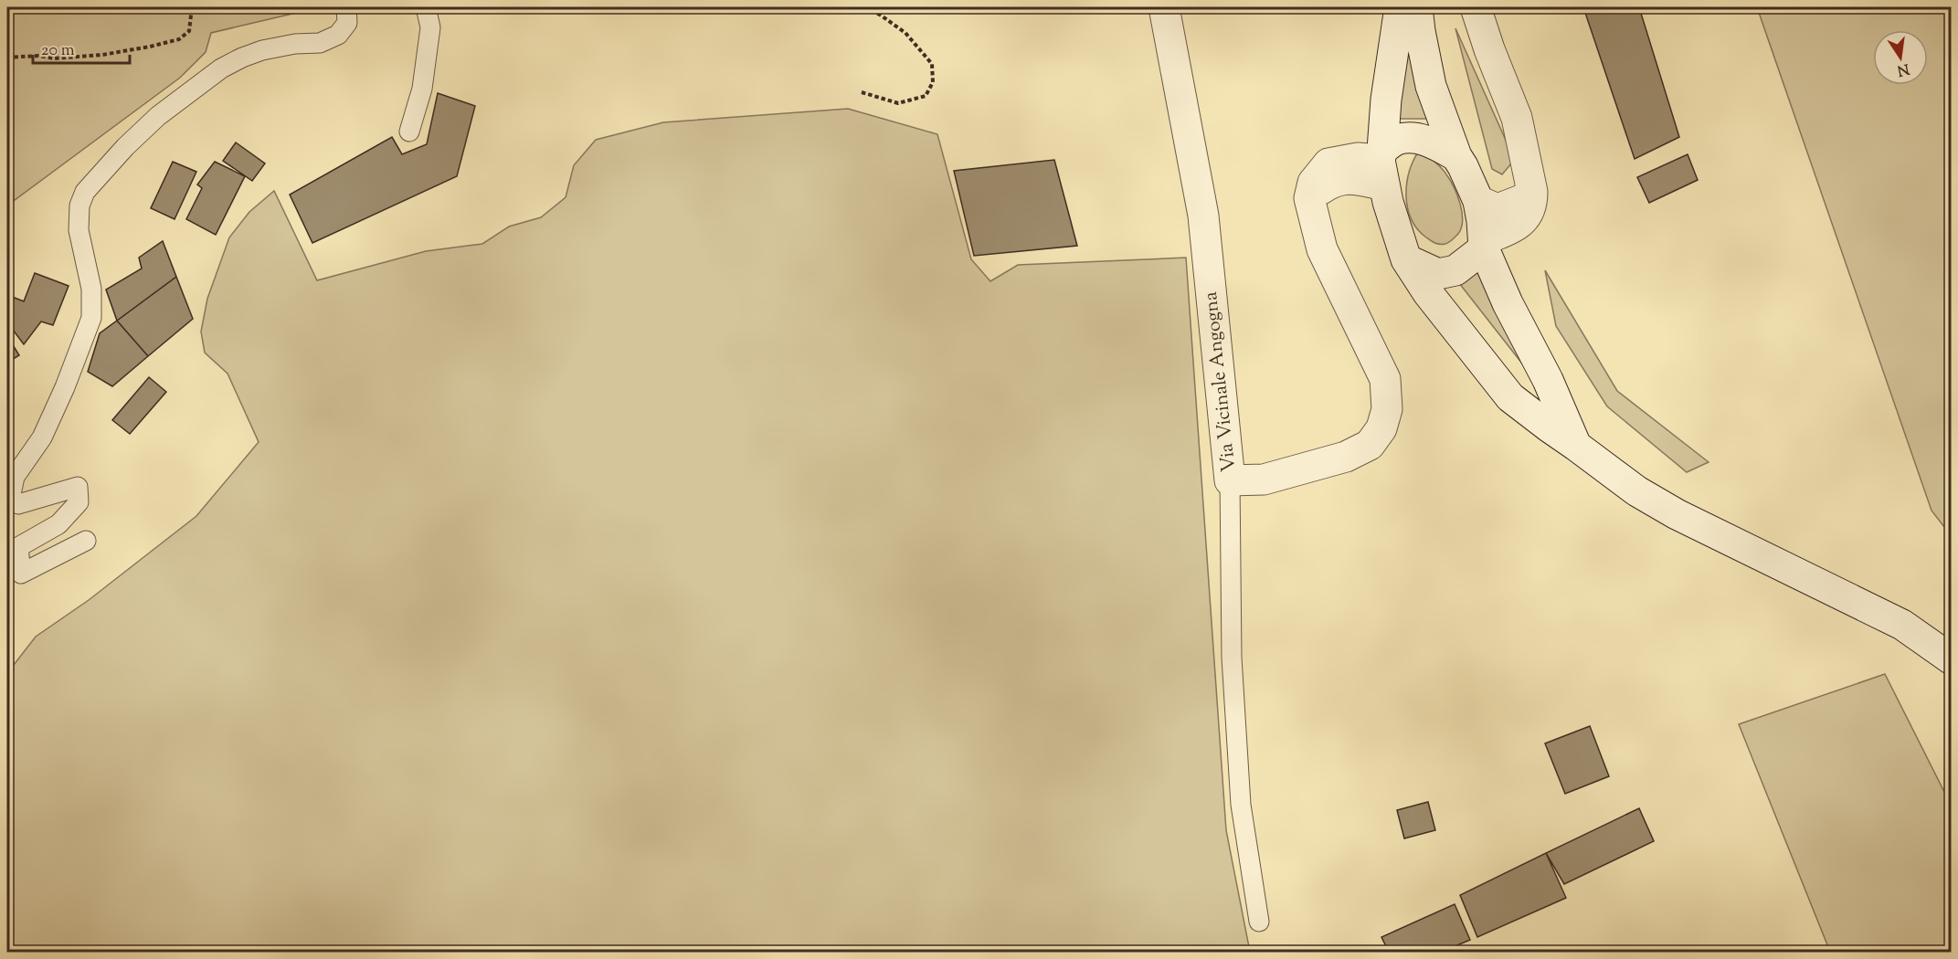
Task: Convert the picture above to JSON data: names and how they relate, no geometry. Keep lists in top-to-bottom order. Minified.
{"streets":{"street":["Via Vicinale Angogna"]},"scale_bar":"20 m","north":"bottom"}
